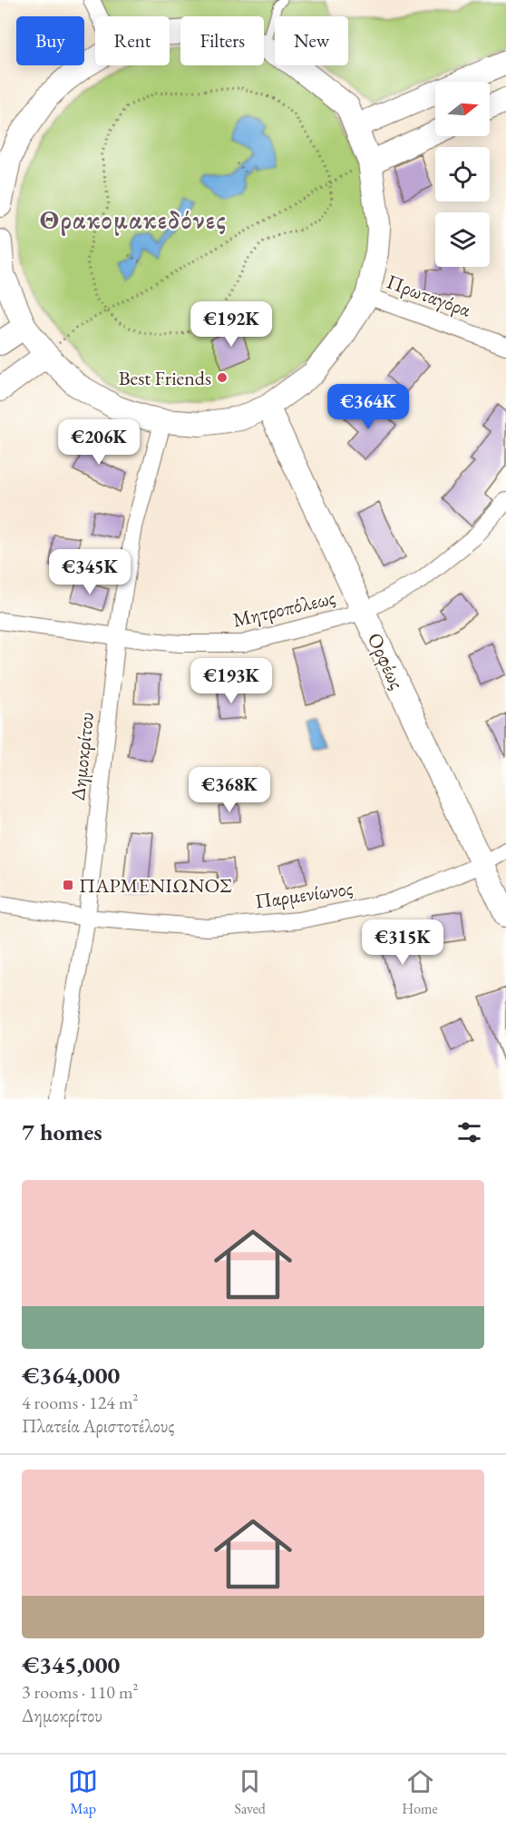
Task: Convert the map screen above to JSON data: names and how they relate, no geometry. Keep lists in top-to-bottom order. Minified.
{"streets":{"street":["Πρωταγόρα","Μητροπόλεως","Ορφέως","Δημοκρίτου","Παρμενίωνος"]},"crossings":[["Μητροπόλεως","Ορφέως"],["Μητροπόλεως","Δημοκρίτου"],["Ορφέως","Παρμενίωνος"],["Δημοκρίτου","Παρμενίωνος"]],"districts":["Θρακομακεδόνες"],"places":{"other":["Best Friends"],"transit":["ΠΑΡΜΕΝΙΩΝΟΣ"]},"north":"right","page":{"chip":["Buy","Rent","Filters","New"],"price":["€192K","€364K","€206K","€345K","€193K","€368K","€315K"],"heading":"7 homes","list":[{"name":"€364,000","note":"4 rooms · 124 m² · Πλατεία Αριστοτέλους"},{"name":"€345,000","note":"3 rooms · 110 m² · Δημοκρίτου"}],"tabs":["Map","Saved","Home"]}}
